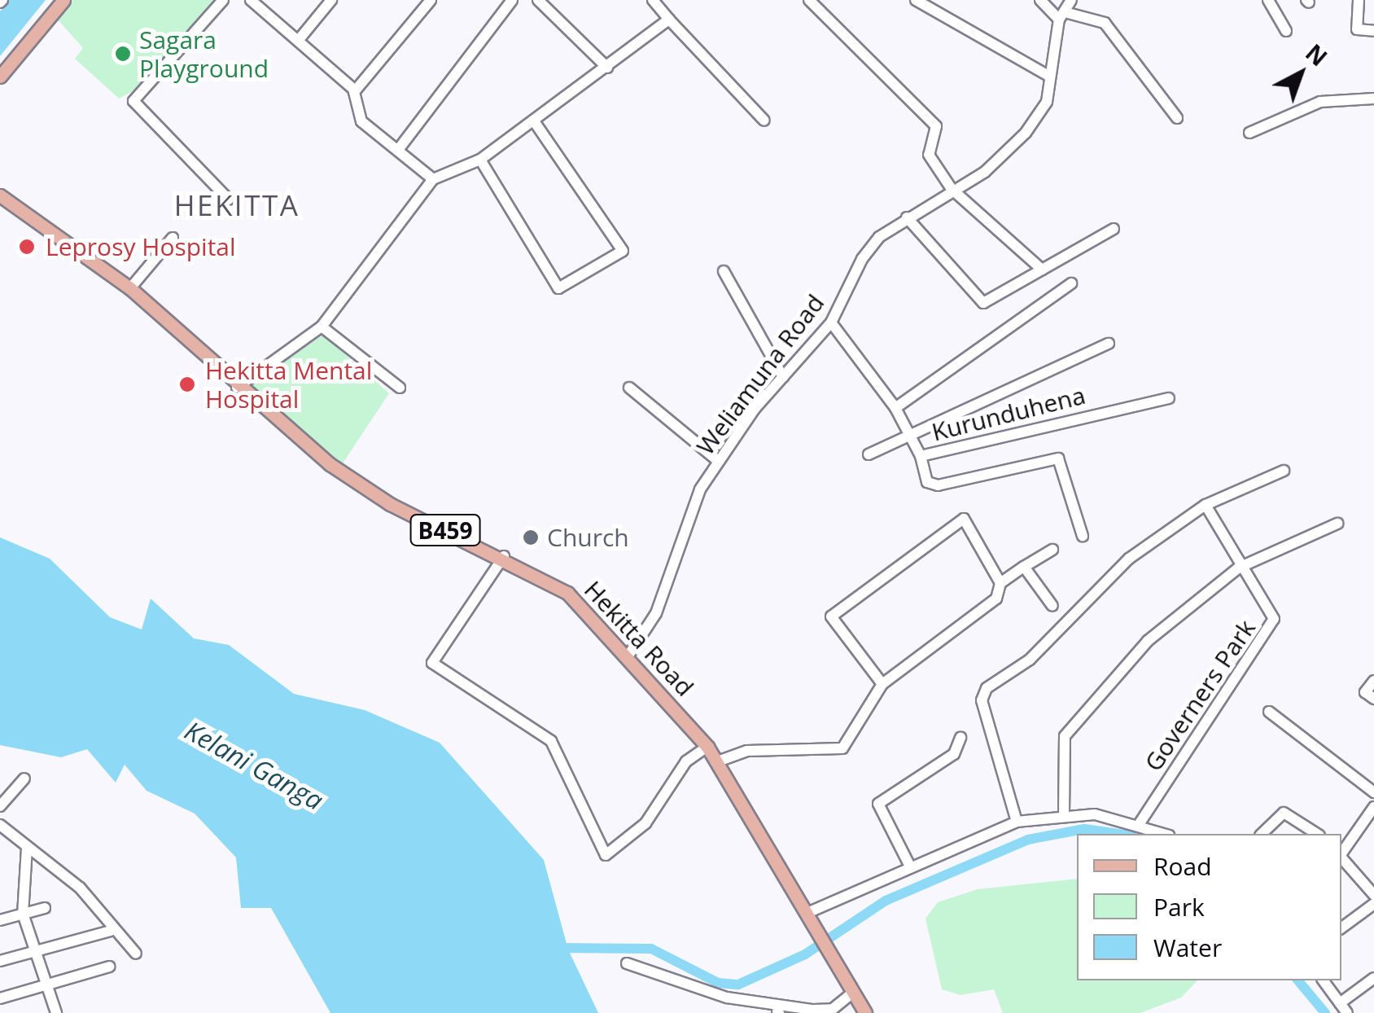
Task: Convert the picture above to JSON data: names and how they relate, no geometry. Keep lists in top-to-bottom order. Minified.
{"streets":{"main road":["B459","Hekitta Road"],"street":["Weliamuna Road","Kurunduhena","Governers Park"]},"crossings":[["Weliamuna Road","Kurunduhena"],["Weliamuna Road","Hekitta Road"],["B459","Hekitta Road"]],"districts":["HEKITTA"],"water":["Kelani Ganga"],"places":["Sagara Playground","Leprosy Hospital","Hekitta Mental Hospital","Church"],"legend":["Road","Park","Water"],"north":"top right"}
